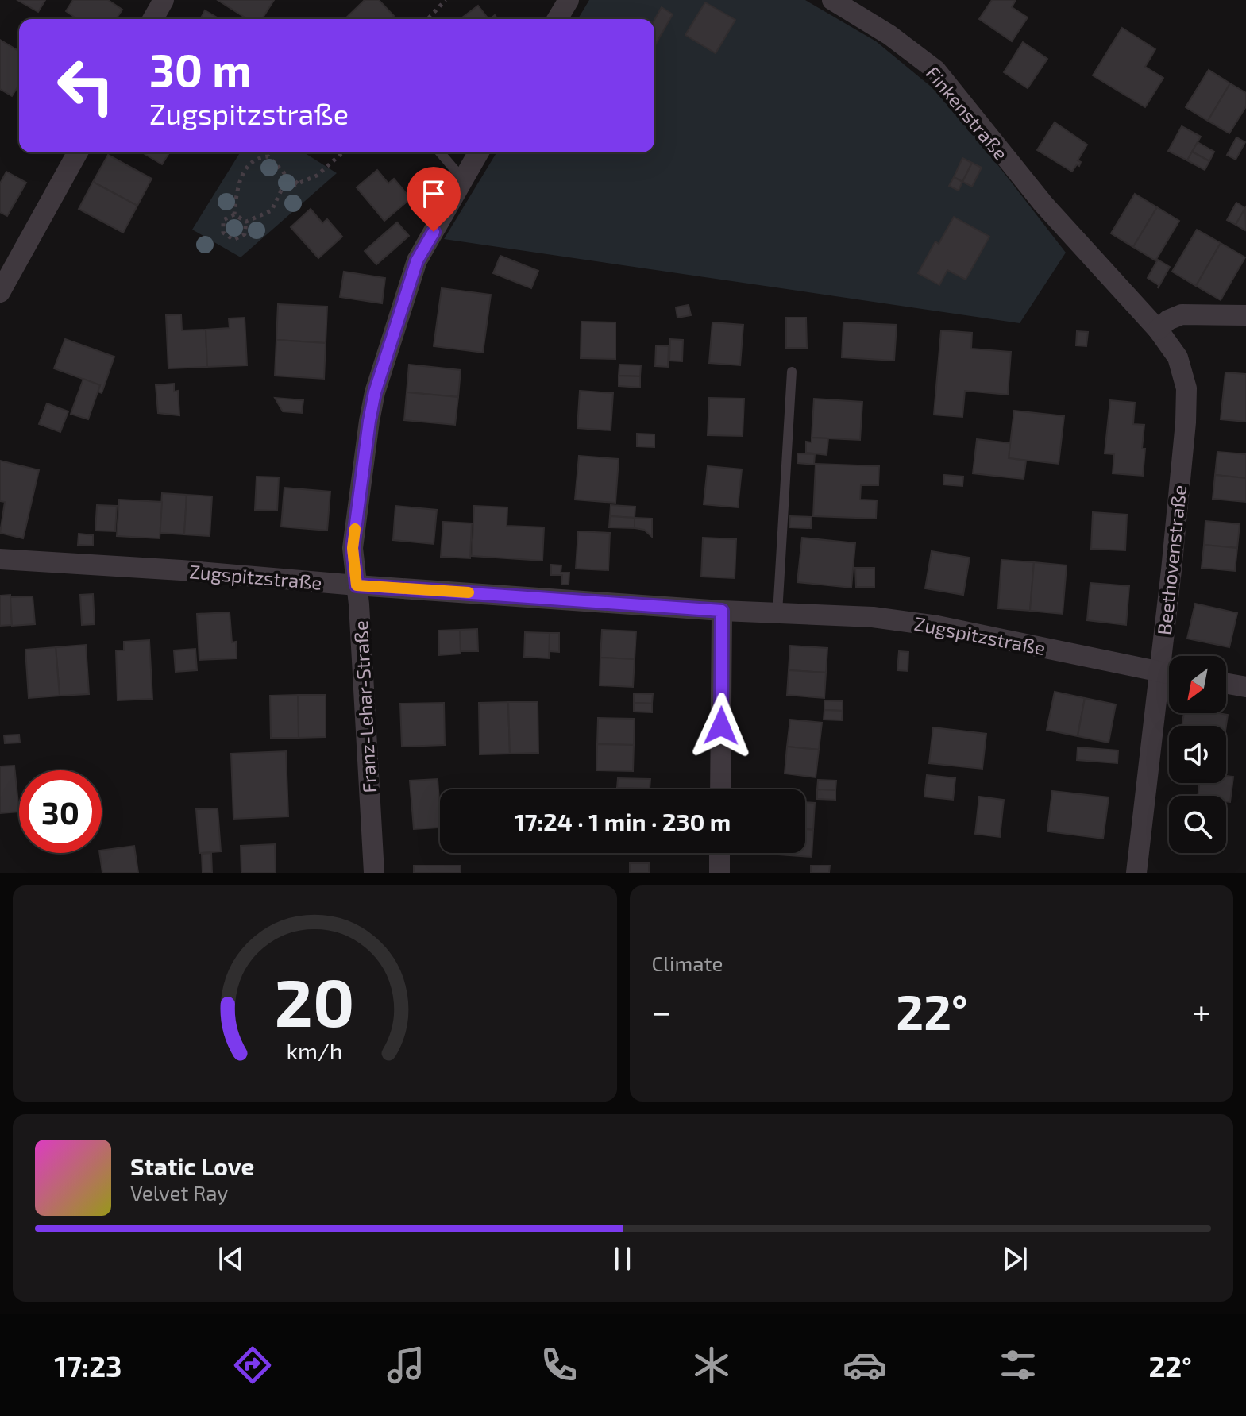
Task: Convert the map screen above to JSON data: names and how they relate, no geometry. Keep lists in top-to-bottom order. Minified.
{"streets":{"street":["Finkenstraße","Beethovenstraße","Zugspitzstraße","Franz-Lehar-Straße"]},"crossings":[["Finkenstraße","Beethovenstraße"],["Beethovenstraße","Zugspitzstraße"],["Zugspitzstraße","Franz-Lehar-Straße"]],"north":"bottom left","page":{"turn":["30 m","Zugspitzstraße"],"limit":"30","trip":"17:24 · 1 min · 230 m","tile":"Climate","heat":["−","22°","+"],"song":["Static Love","Velvet Ray"],"tabs":["17:23","22°"],"gauge":["20","km/h"]}}
